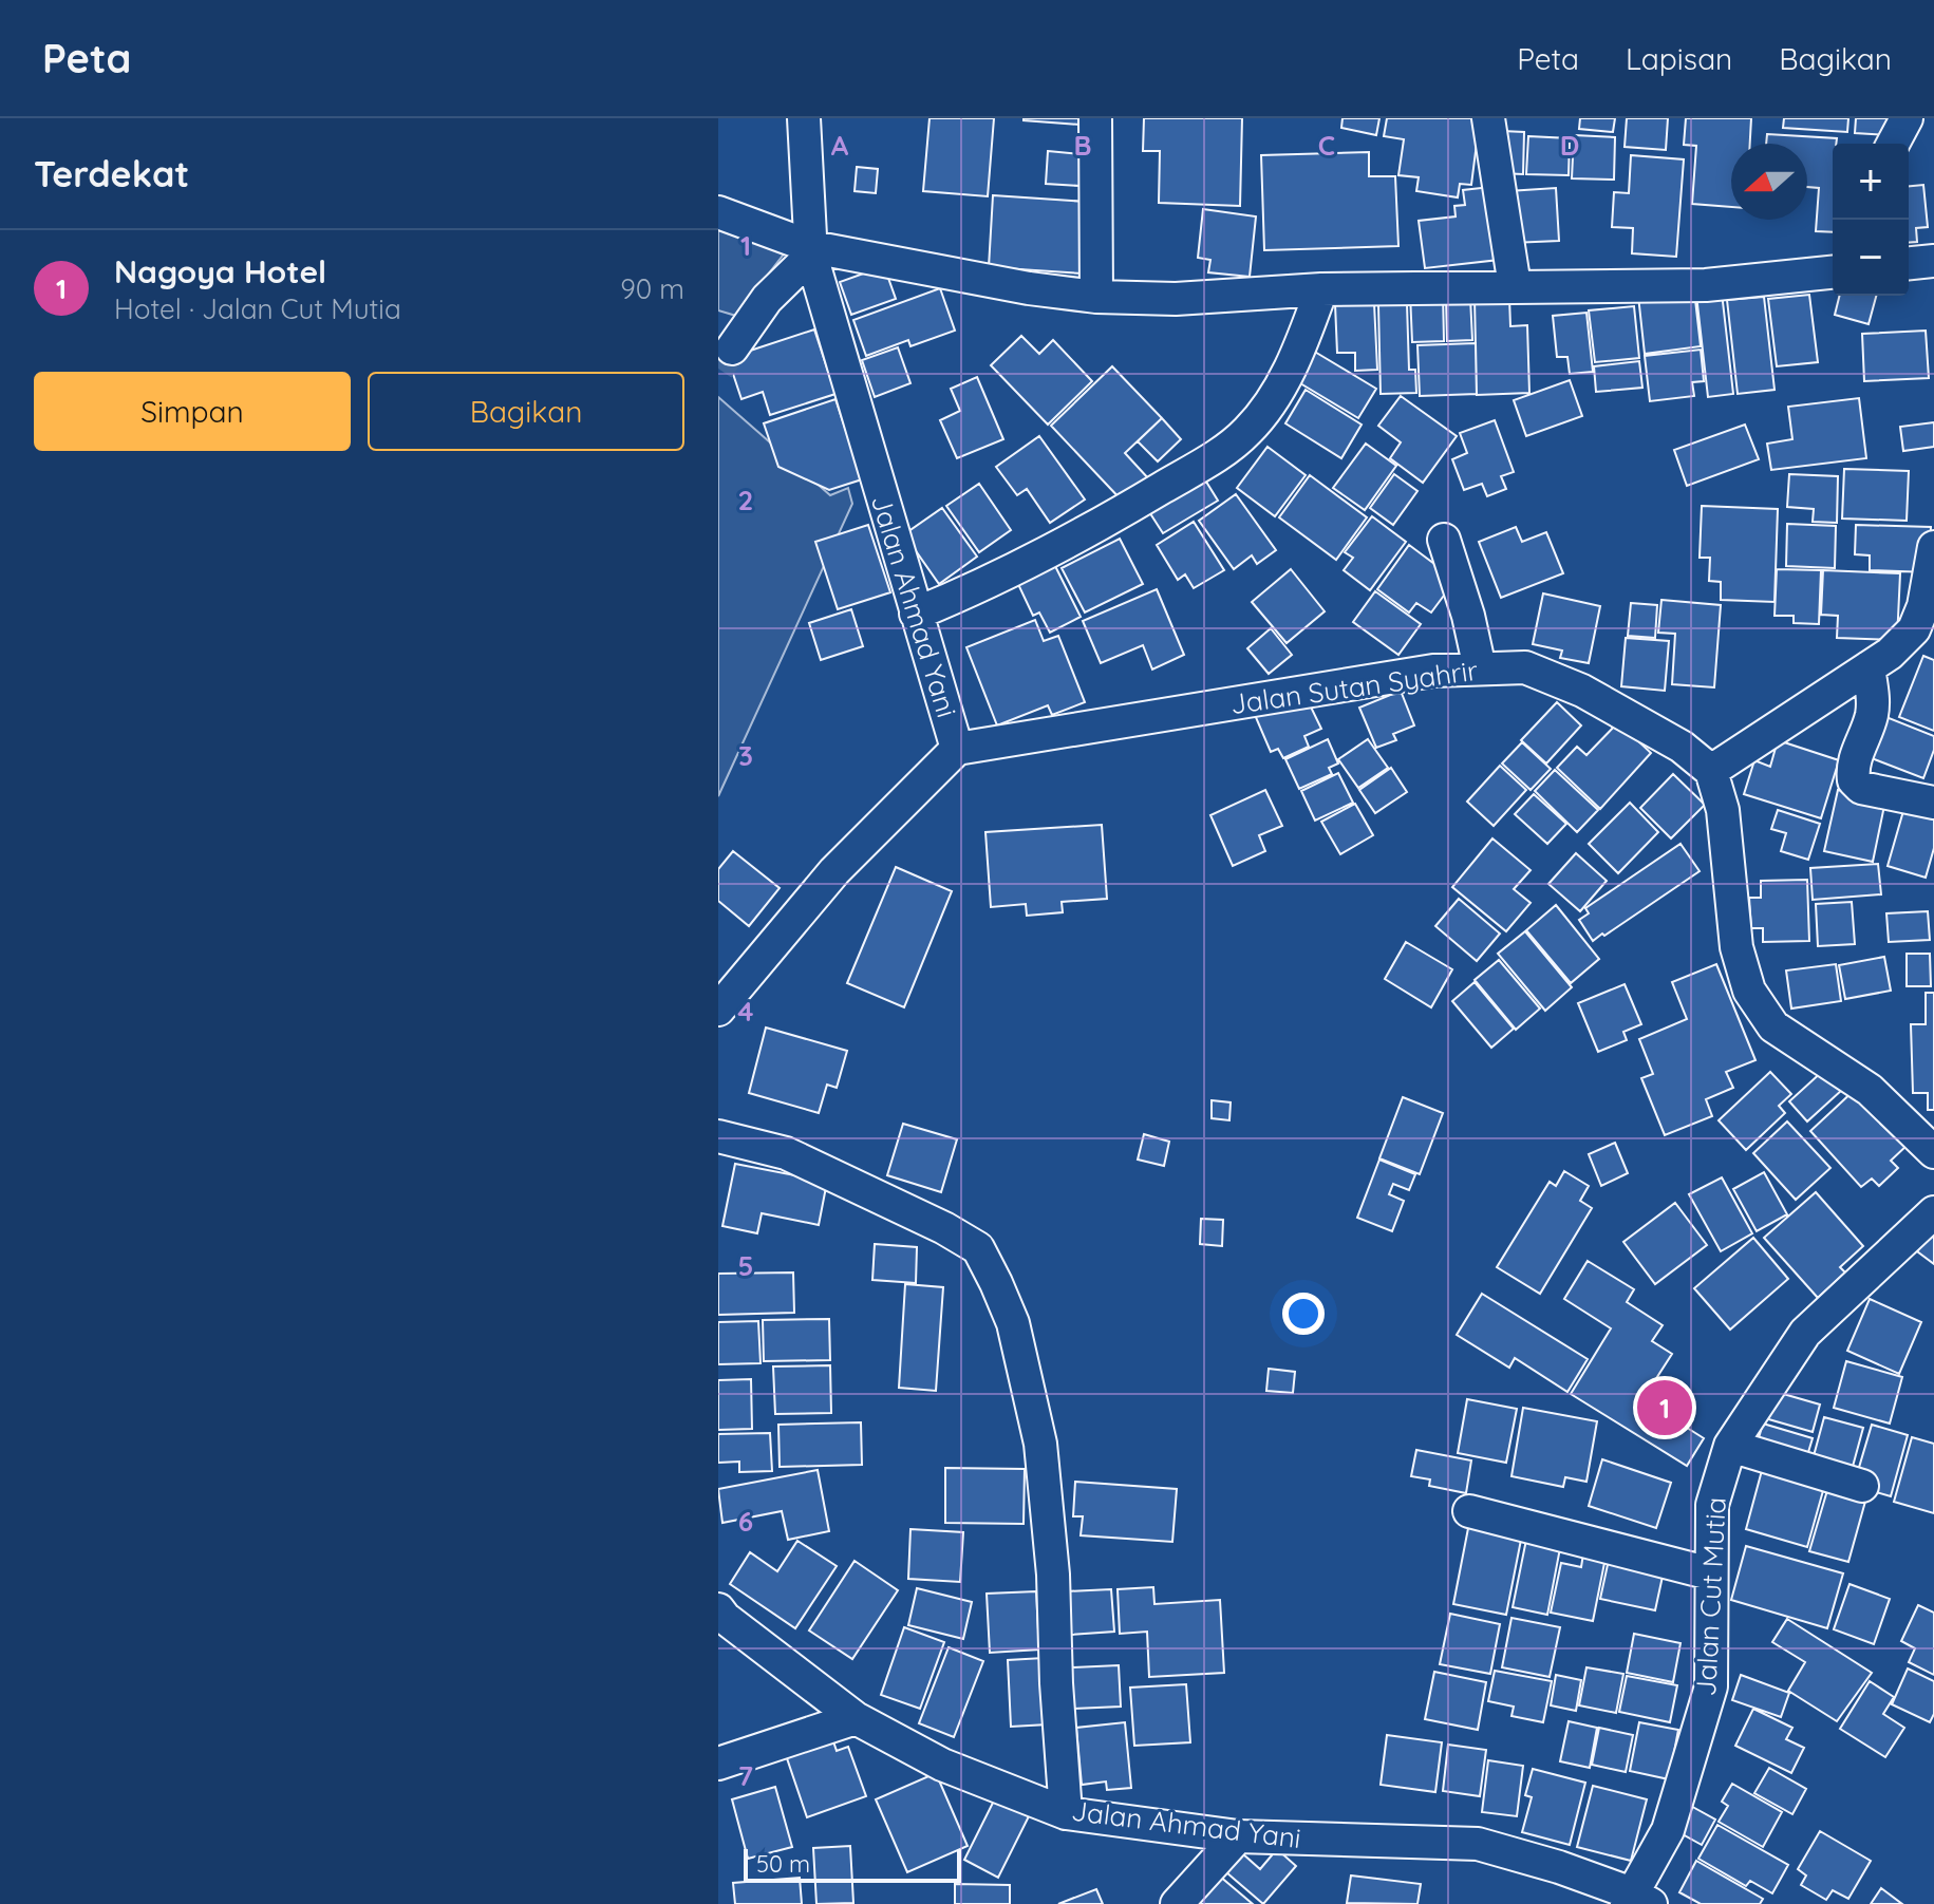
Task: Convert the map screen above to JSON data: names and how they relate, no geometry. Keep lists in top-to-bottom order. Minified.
{"streets":{"street":["Jalan Ahmad Yani","Jalan Sutan Syahrir","Jalan Cut Mutia"]},"crossings":[["Jalan Ahmad Yani","Jalan Sutan Syahrir"],["Jalan Ahmad Yani","Jalan Cut Mutia"]],"scale_bar":"50 m","north":"left","page":{"header":"Peta","nav":["Peta","Lapisan","Bagikan"],"heading":"Terdekat","map_buttons":["+","−"],"list":[{"mark":"1","name":"Nagoya Hotel","note":"Hotel · Jalan Cut Mutia","value":"90 m"}],"buttons":["Simpan","Bagikan"],"pins":"1","scale":"50 m"},"grid":{"columns":["A","B","C","D"],"rows":["1","2","3","4","5","6","7"]}}
